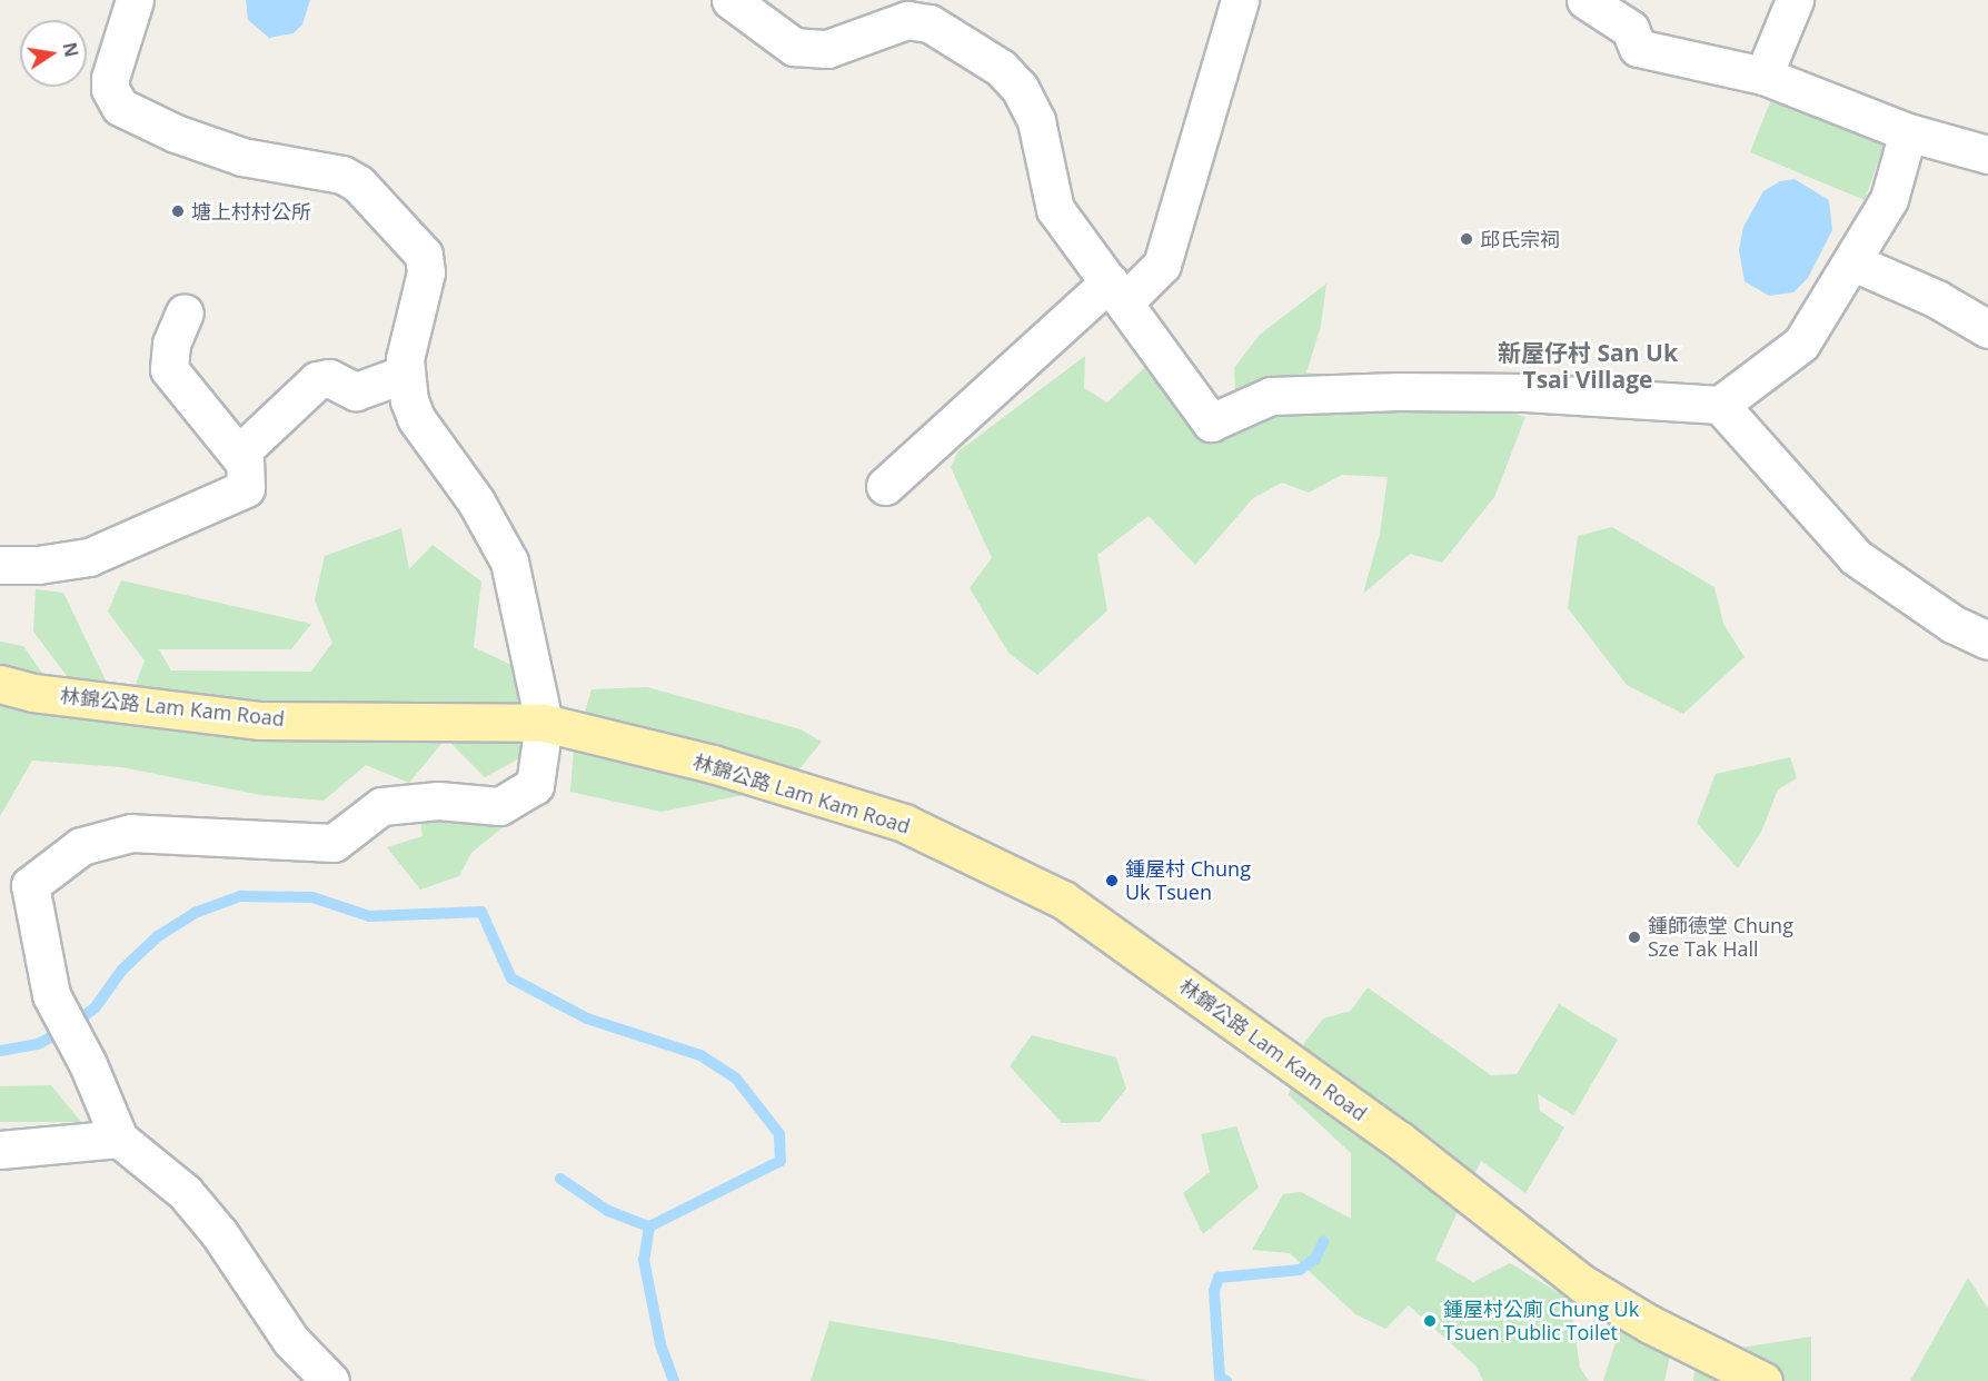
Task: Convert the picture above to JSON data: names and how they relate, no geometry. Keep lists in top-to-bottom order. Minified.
{"streets":{"main road":["林錦公路 Lam Kam Road"]},"districts":["新屋仔村 San Uk Tsai Village"],"places":["塘上村村公所","邱氏宗祠","鍾屋村 Chung Uk Tsuen","鍾師德堂 Chung Sze Tak Hall","鍾屋村公廁 Chung Uk Tsuen Public Toilet"],"north":"right"}
